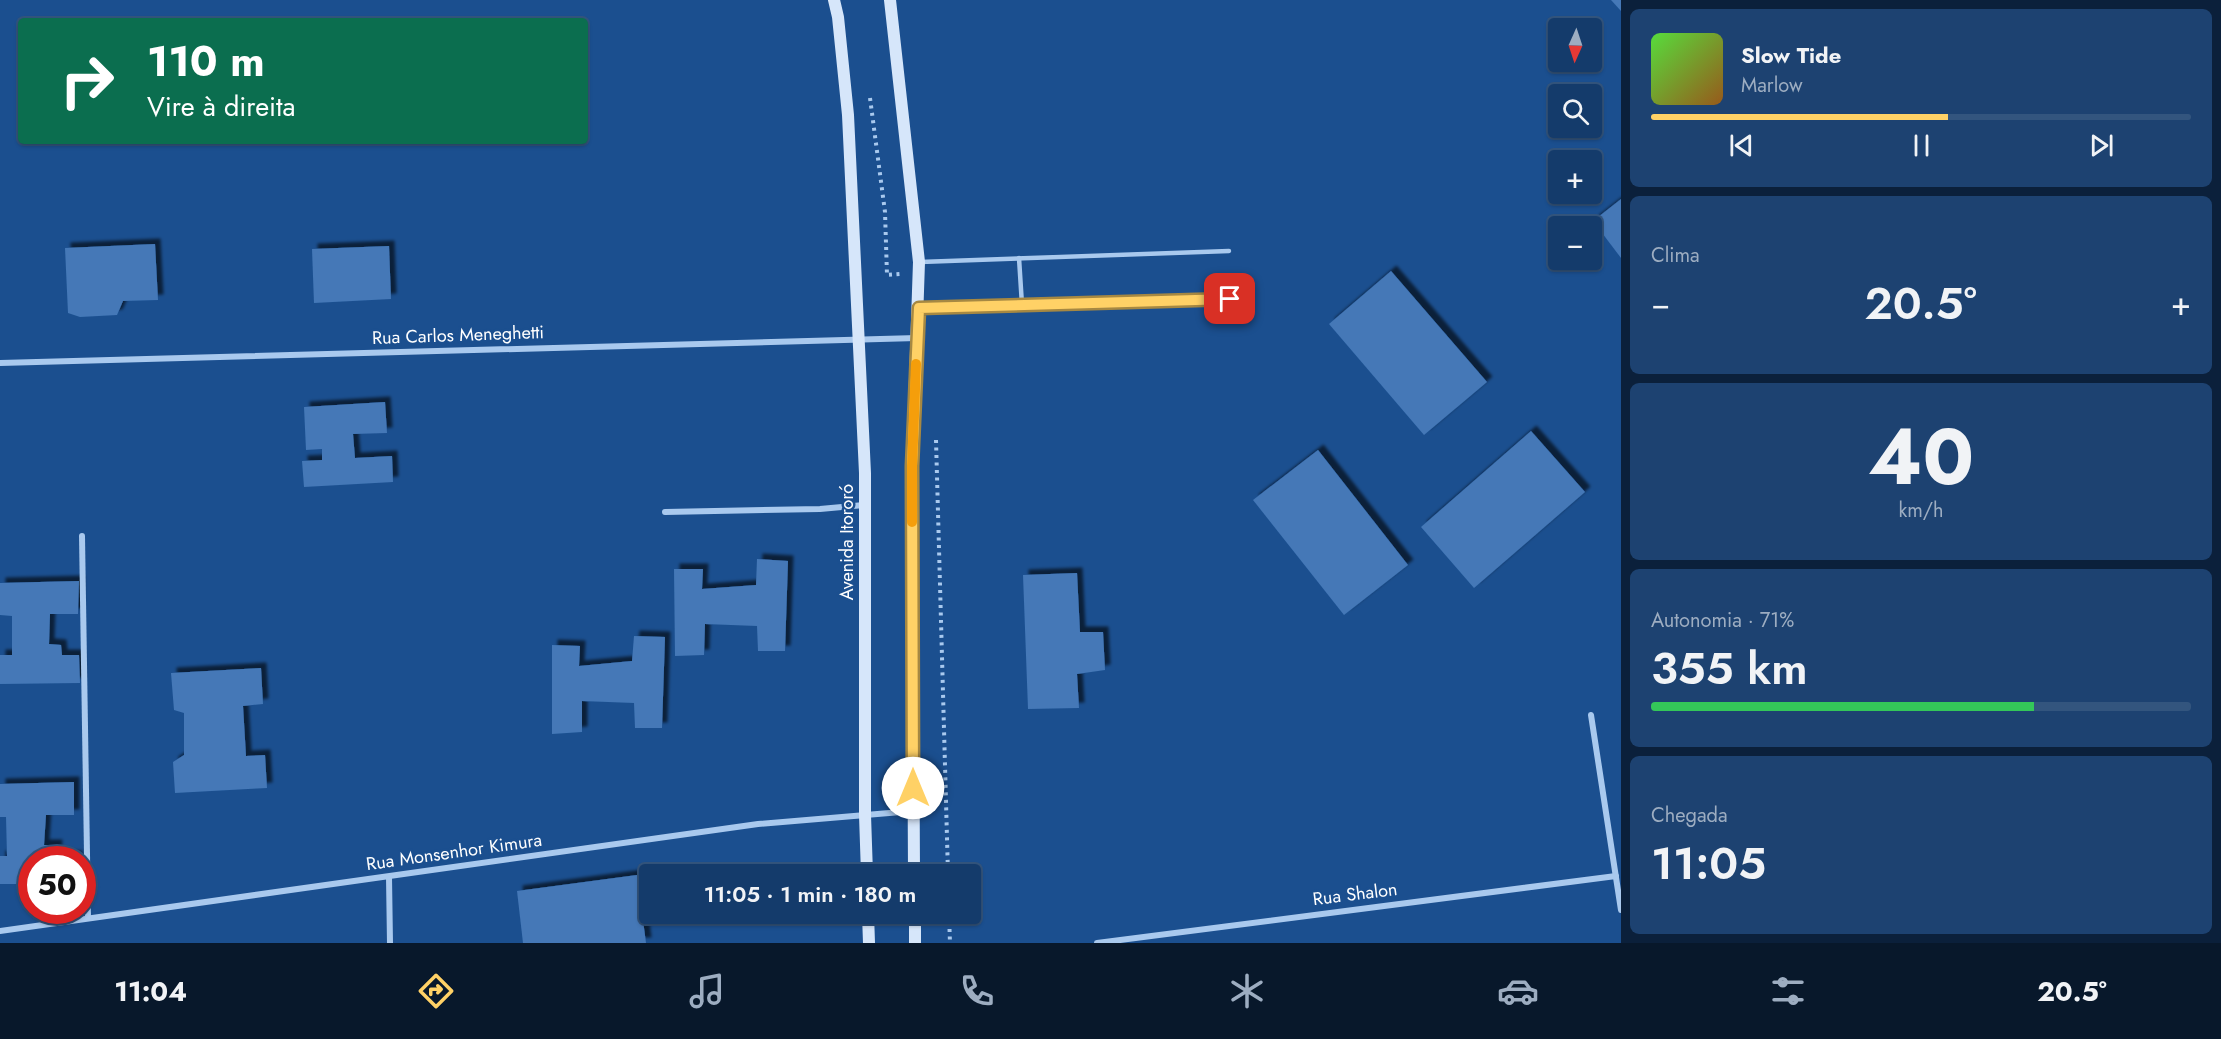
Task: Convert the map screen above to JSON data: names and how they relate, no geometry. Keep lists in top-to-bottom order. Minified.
{"streets":{"main road":["Avenida Itororó"],"street":["Rua Carlos Meneghetti","Rua Monsenhor Kimura","Rua Shalon"]},"crossings":[["Rua Carlos Meneghetti","Avenida Itororó"],["Avenida Itororó","Rua Monsenhor Kimura"]],"north":"bottom","page":{"map_buttons":["+","−"],"turn":["110 m","Vire à direita"],"song":["Slow Tide","Marlow"],"tile":["Clima",["40","km/h"],["Autonomia · 71%","355 km"],["Chegada","11:05"]],"heat":["−","20.5°","+"],"limit":"50","trip":"11:05 · 1 min · 180 m","tabs":["11:04","20.5°"]}}
